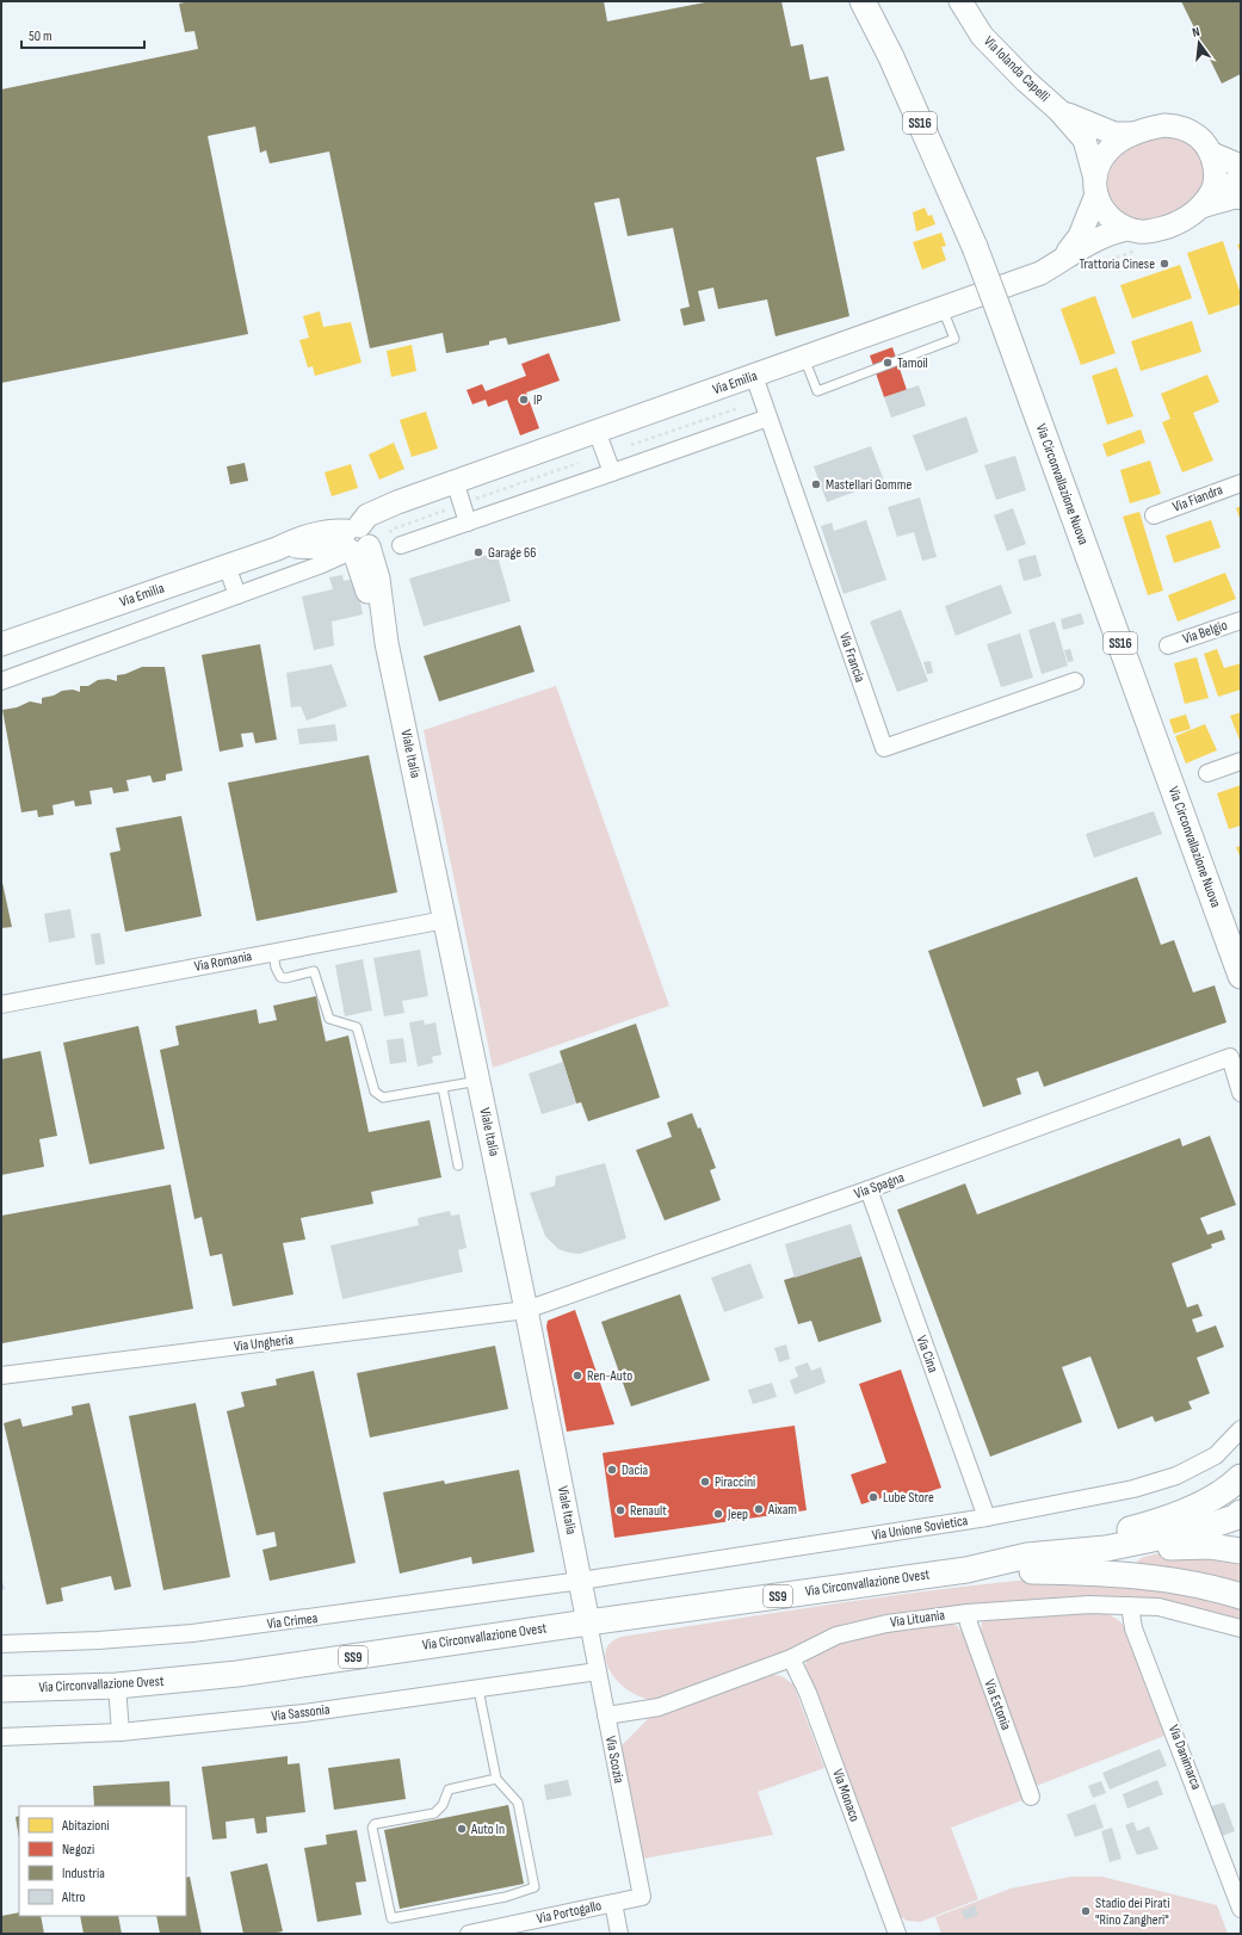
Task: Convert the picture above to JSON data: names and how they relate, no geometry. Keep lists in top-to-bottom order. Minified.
{"streets":{"main road":["Via Iolanda Capelli","SS16","Via Emilia","Via Circonvallazione Nuova","Viale Italia","Via Circonvallazione Ovest","SS9"],"street":["Via Fiandra","Via Belgio","Via Francia","Via Romania","Via Spagna","Via Ungheria","Via Cina","Via Unione Sovietica","Via Lituania","Via Crimea","Via Estonia","Via Sassonia","Via Danimarca","Via Scozia","Via Monaco","Via Portogallo"]},"crossings":[["Via Iolanda Capelli","Via Emilia"],["Via Emilia","Via Francia"],["Via Emilia","Viale Italia"],["Viale Italia","Via Romania"],["Viale Italia","Via Spagna"],["Viale Italia","Via Ungheria"],["Viale Italia","Via Unione Sovietica"],["Viale Italia","Via Circonvallazione Ovest"],["Viale Italia","Via Crimea"],["Viale Italia","Via Scozia"],["Via Spagna","Via Ungheria"],["Via Spagna","Via Cina"],["Via Cina","Via Unione Sovietica"],["Via Unione Sovietica","Via Crimea"],["Via Circonvallazione Ovest","Via Scozia"],["Via Lituania","Via Estonia"],["Via Lituania","Via Danimarca"],["Via Lituania","Via Scozia"],["Via Lituania","Via Monaco"],["Via Sassonia","Via Scozia"],["Via Scozia","Via Portogallo"]],"places":["Trattoria Cinese","Tamoil","IP","Mastellari Gomme","Garage 66","Ren-Auto","Dacia","Piraccini","Lube Store","Aixam","Renault","Jeep","Auto In","Stadio dei Pirati \"Rino Zangheri\""],"legend":["Abitazioni","Negozi","Industria","Altro"],"scale_bar":"50 m","north":"top"}
